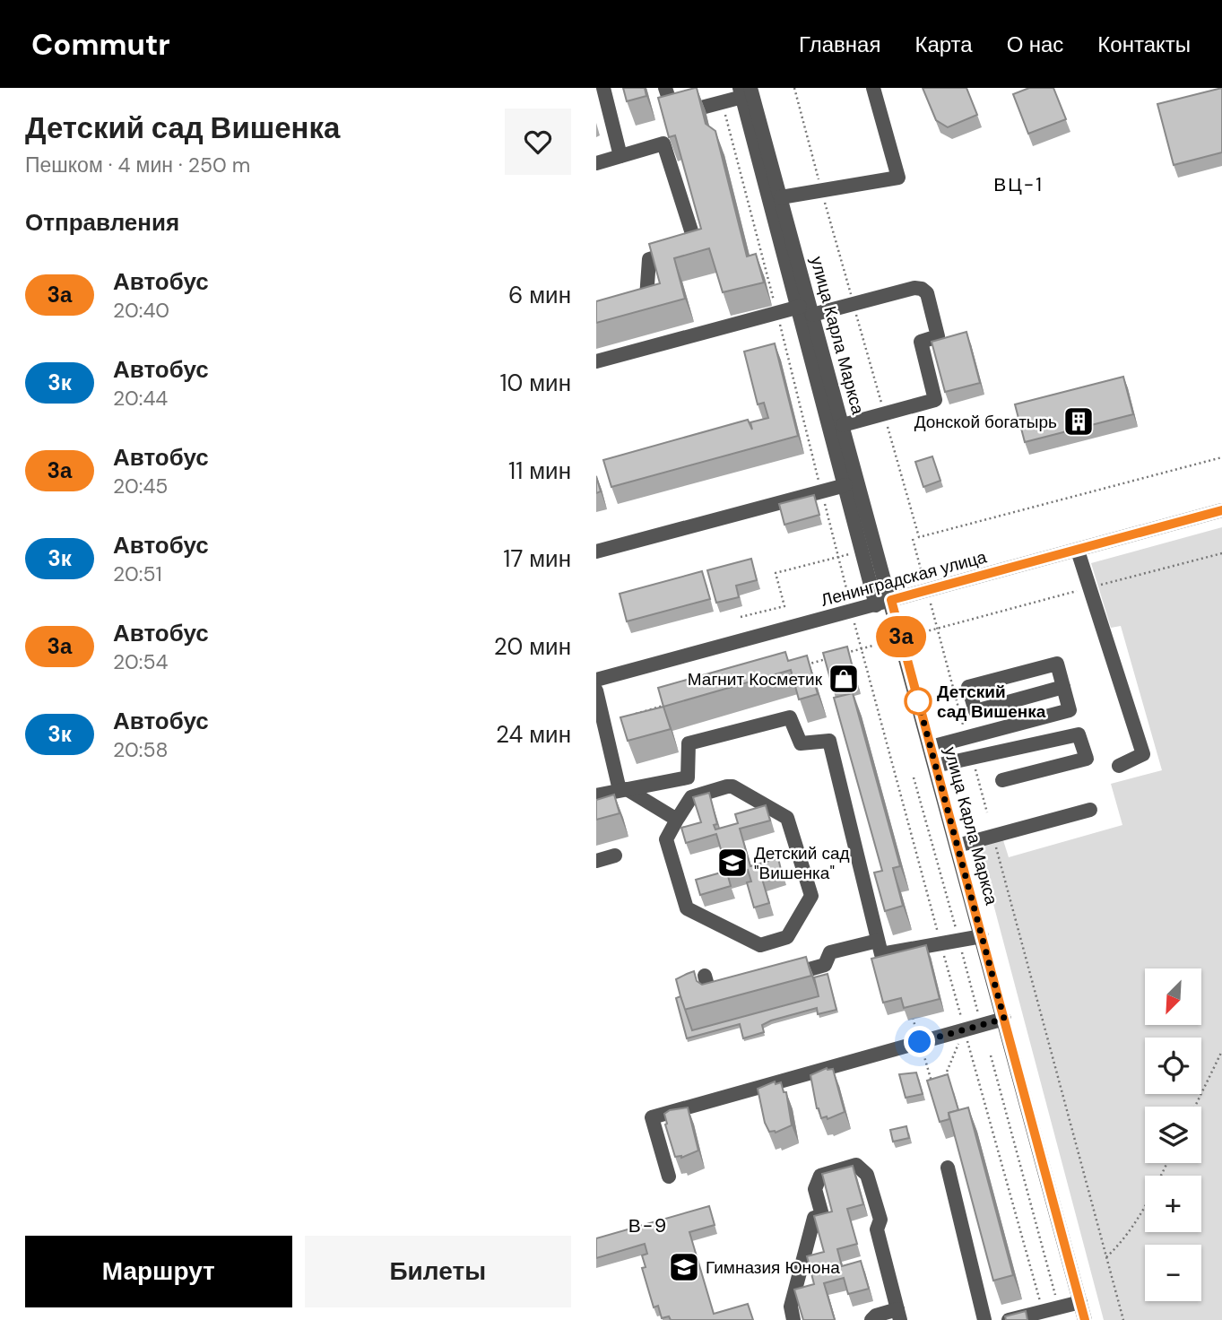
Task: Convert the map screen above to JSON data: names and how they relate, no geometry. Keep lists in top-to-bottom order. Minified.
{"streets":{"street":["улица Карла Маркса","Ленинградская улица"]},"crossings":[["улица Карла Маркса","Ленинградская улица"]],"districts":["ВЦ-1","В-9"],"places":{"building":["Донской богатырь"],"shop":["Магнит Косметик"],"other":["Детский сад Вишенка"],"school or university":["Детский сад \"Вишенка\"","Гимназия Юнона"]},"lines":["bus line 3а"],"north":"bottom left","page":{"header":"Commutr","nav":["Главная","Карта","О нас","Контакты"],"heading":[["Детский сад Вишенка","Пешком · 4 мин · 250 m"],"Отправления"],"on_map":"3а","list":[{"mark":"3а","name":"Автобус","note":"20:40","value":"6 мин"},{"mark":"3к","name":"Автобус","note":"20:44","value":"10 мин"},{"mark":"3а","name":"Автобус","note":"20:45","value":"11 мин"},{"mark":"3к","name":"Автобус","note":"20:51","value":"17 мин"},{"mark":"3а","name":"Автобус","note":"20:54","value":"20 мин"},{"mark":"3к","name":"Автобус","note":"20:58","value":"24 мин"}],"map_buttons":["+","−"],"buttons":["Маршрут","Билеты"]}}
